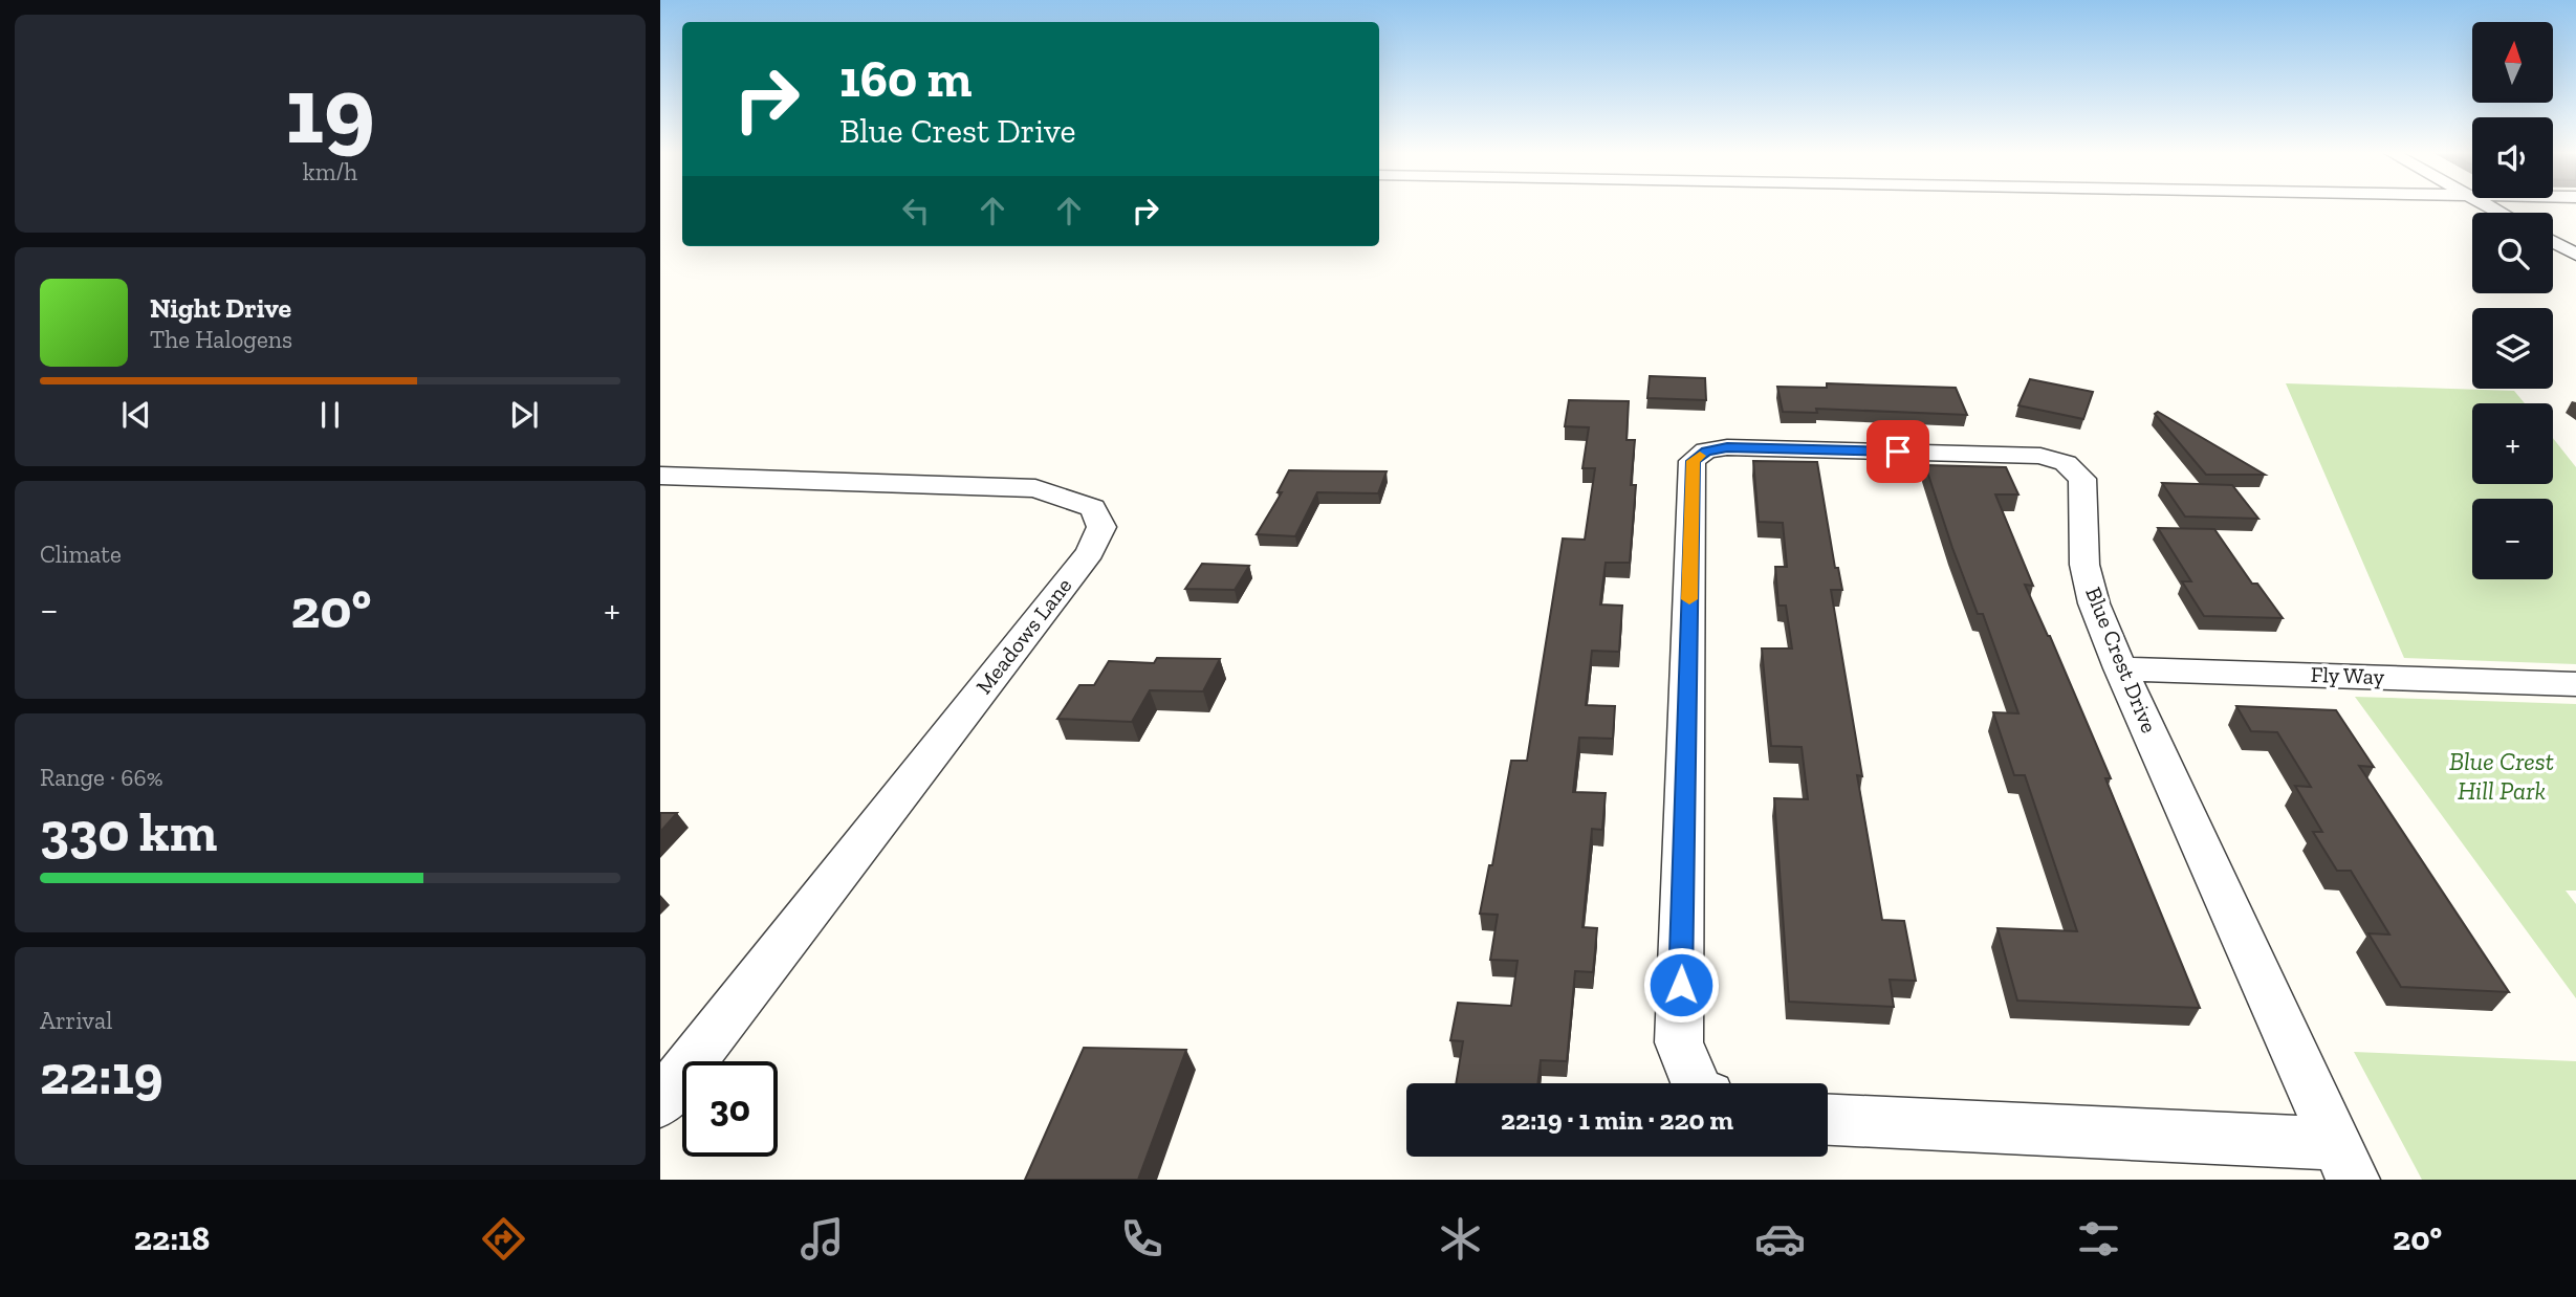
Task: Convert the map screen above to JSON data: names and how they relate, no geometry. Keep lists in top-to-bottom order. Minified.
{"streets":{"street":["Meadows Lane","Blue Crest Drive","Fly Way"]},"crossings":[["Blue Crest Drive","Fly Way"]],"parks":["Blue Crest Hill Park"],"north":"top","page":{"tile":[["19","km/h"],"Climate",["Range · 66%","330 km"],["Arrival","22:19"]],"map_buttons":["+","−"],"turn":["160 m","Blue Crest Drive"],"song":["Night Drive","The Halogens"],"heat":["−","20°","+"],"limit":"30","trip":"22:19 · 1 min · 220 m","tabs":["22:18","20°"]}}
